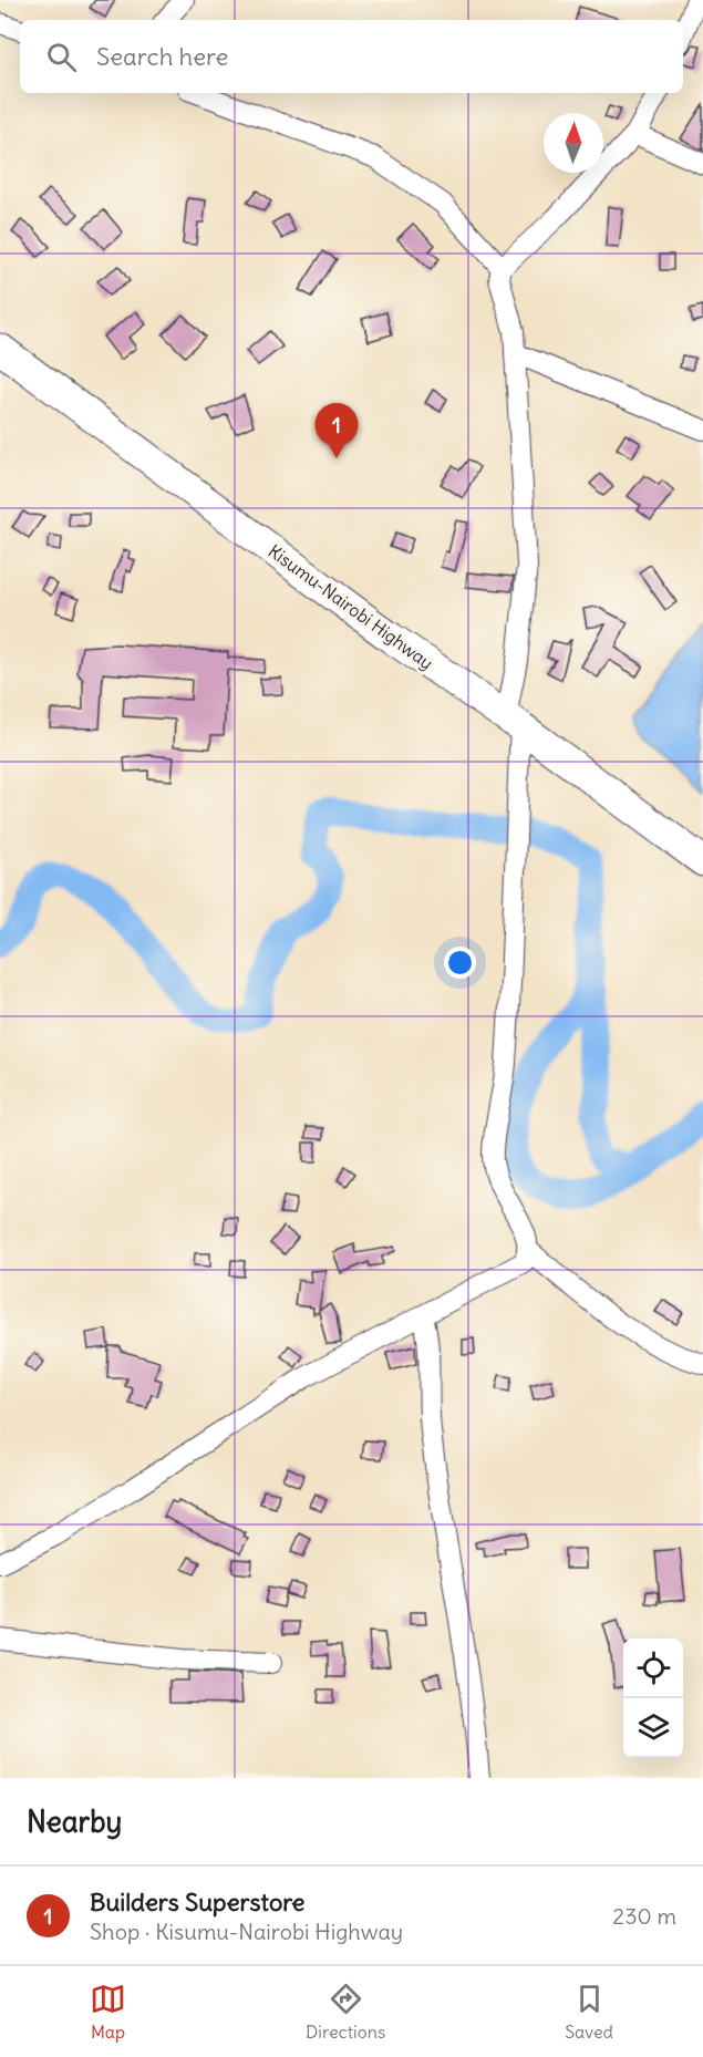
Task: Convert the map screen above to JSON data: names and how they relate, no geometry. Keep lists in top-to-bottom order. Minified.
{"streets":{"highway":["Kisumu-Nairobi Highway"]},"north":"top","page":{"search":"Search here","pins":"1","heading":"Nearby","list":[{"mark":"1","name":"Builders Superstore","note":"Shop · Kisumu-Nairobi Highway","value":"230 m"}],"nav":["Map","Directions","Saved"]}}
